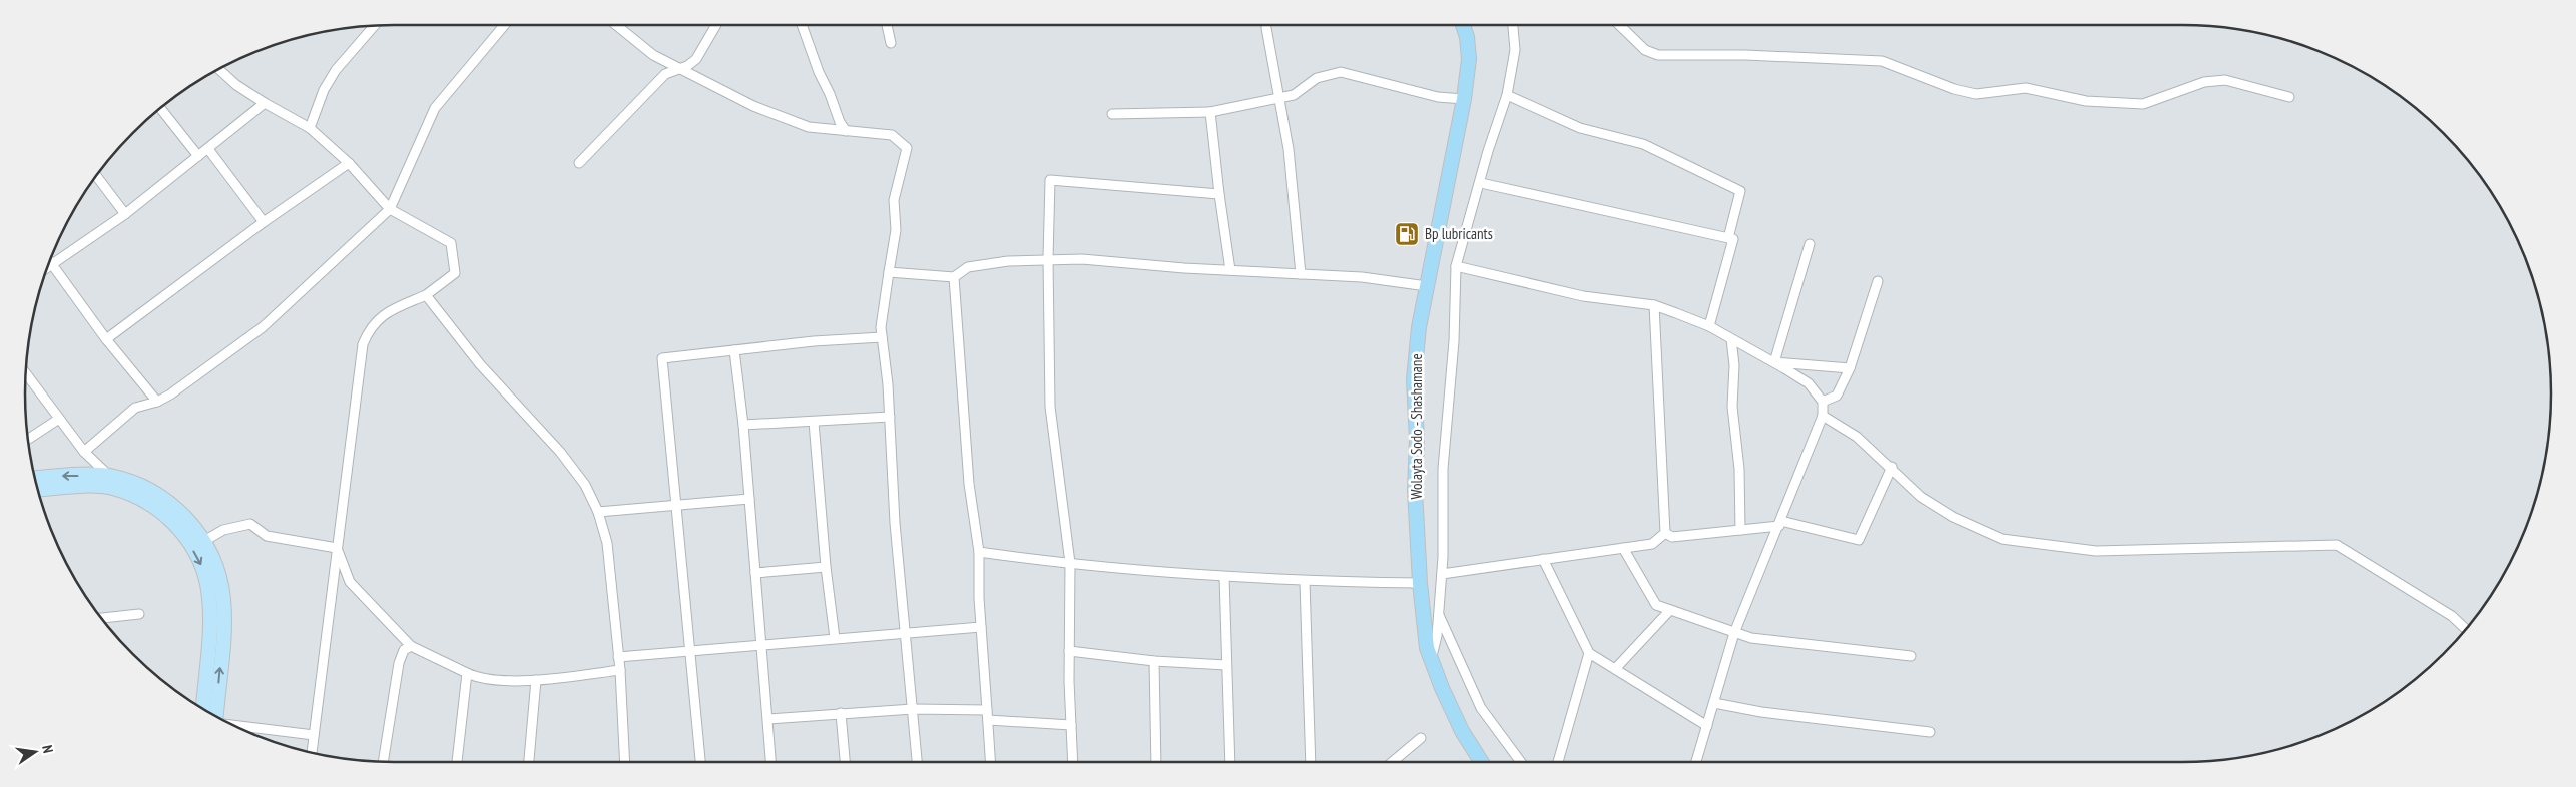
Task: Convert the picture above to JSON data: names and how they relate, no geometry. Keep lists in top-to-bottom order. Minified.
{"streets":{"highway":["Wolayta Sodo - Shashamane"]},"places":{"fuel station":["Bp lubricants"]},"north":"right"}
